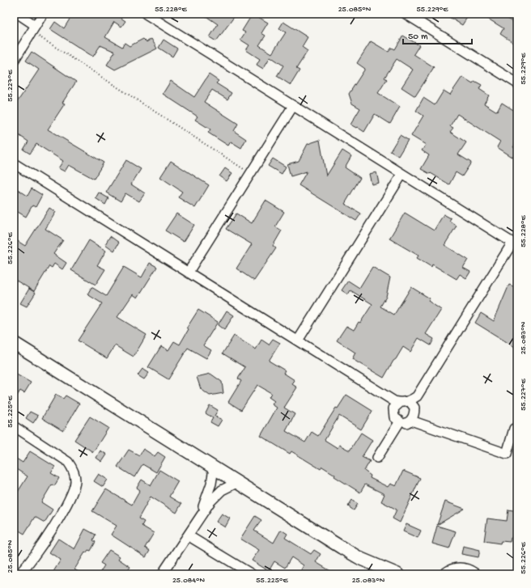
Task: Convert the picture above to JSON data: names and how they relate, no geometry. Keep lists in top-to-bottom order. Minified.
{"scale_bar":"50 m","coordinates":["55.228°E","25.085°N","55.229°E","55.227°E","55.226°E","25.083°N","55.225°E","25.084°N"]}
